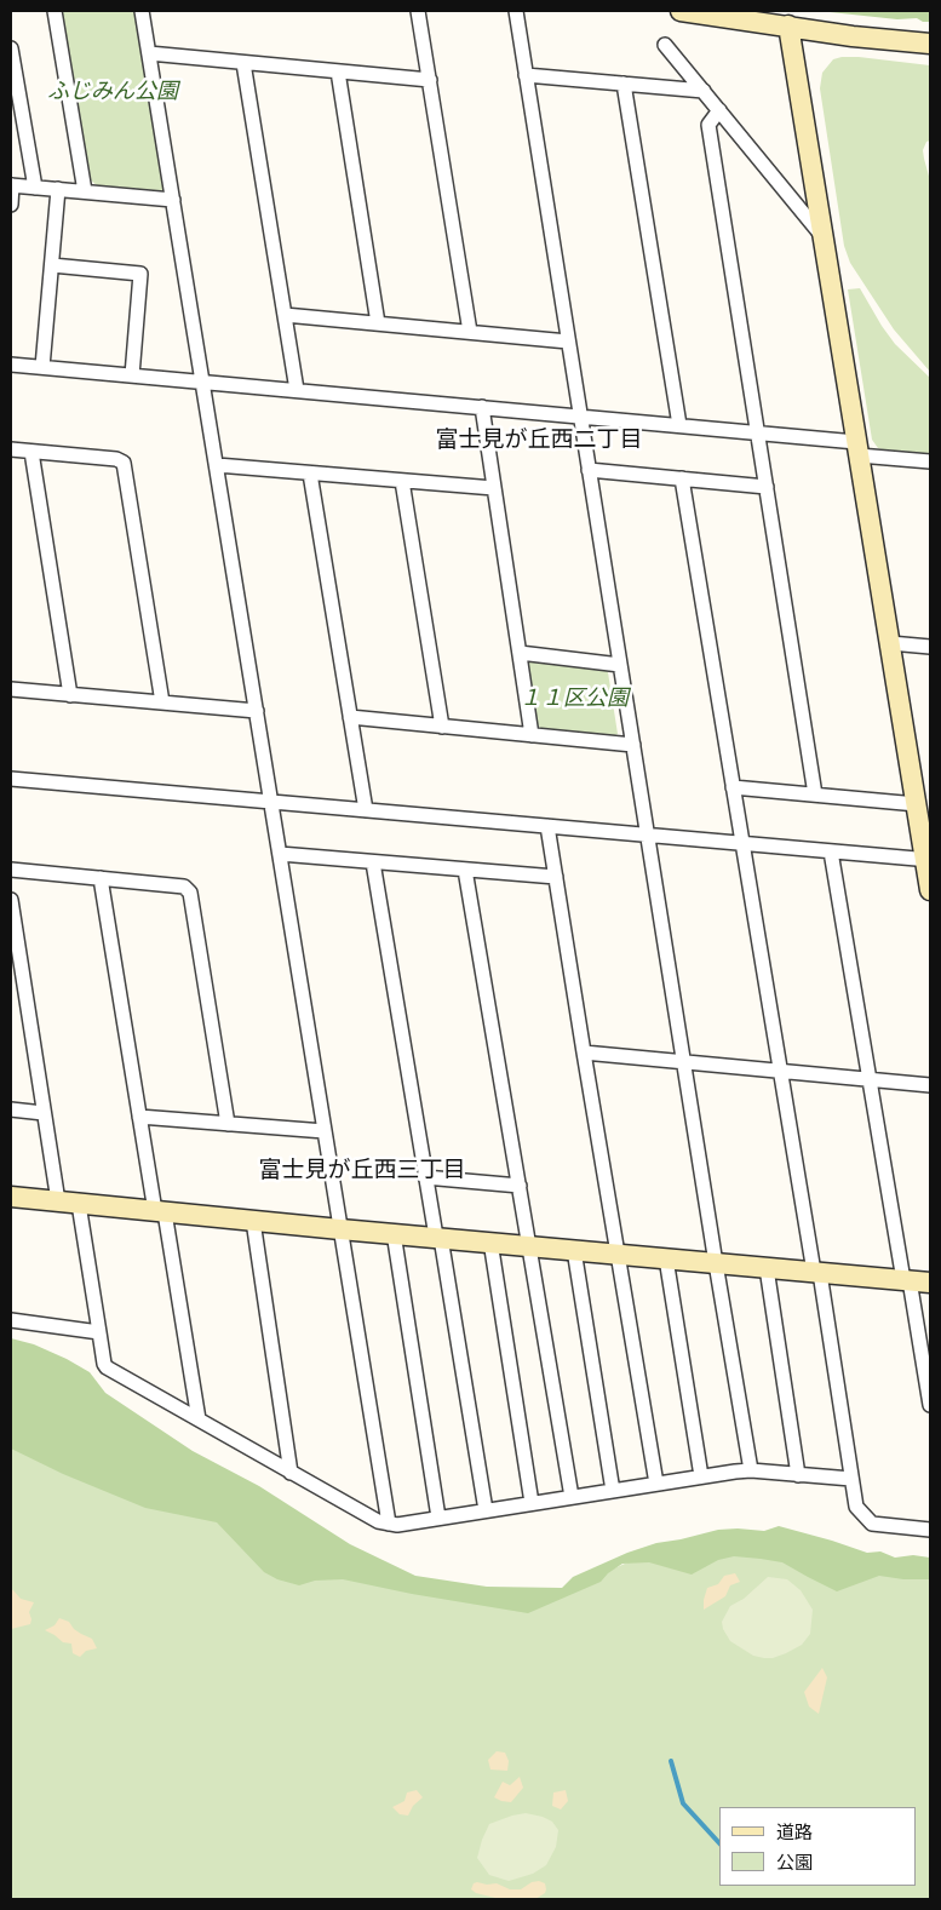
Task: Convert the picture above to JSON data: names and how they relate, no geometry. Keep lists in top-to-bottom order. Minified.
{"districts":["富士見が丘西二丁目","富士見が丘西三丁目"],"parks":["ふじみん公園","１１区公園"],"legend":["道路","公園"]}
